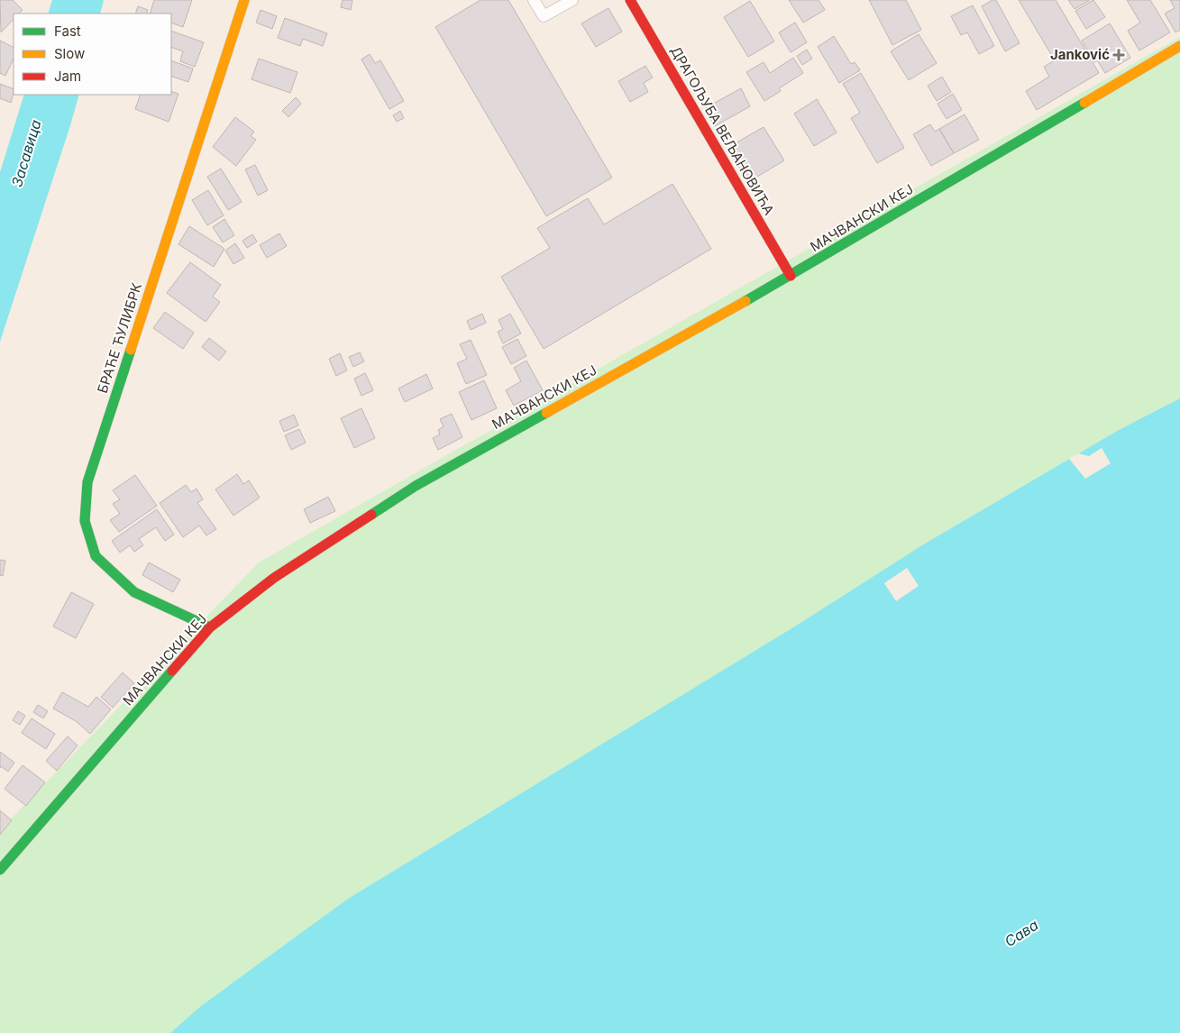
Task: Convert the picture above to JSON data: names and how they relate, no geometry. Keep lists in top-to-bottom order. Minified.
{"streets":{"street":["ДРАГОЉУБА ВЕЉАНОВИЋА","МАЧВАНСКИ КЕЈ","БРАЋЕ ЋУЛИБРК"]},"crossings":[["ДРАГОЉУБА ВЕЉАНОВИЋА","МАЧВАНСКИ КЕЈ"],["МАЧВАНСКИ КЕЈ","БРАЋЕ ЋУЛИБРК"]],"water":["Засавица","Сава"],"places":{"health":["Janković"]},"legend":["Fast","Slow","Jam"]}
